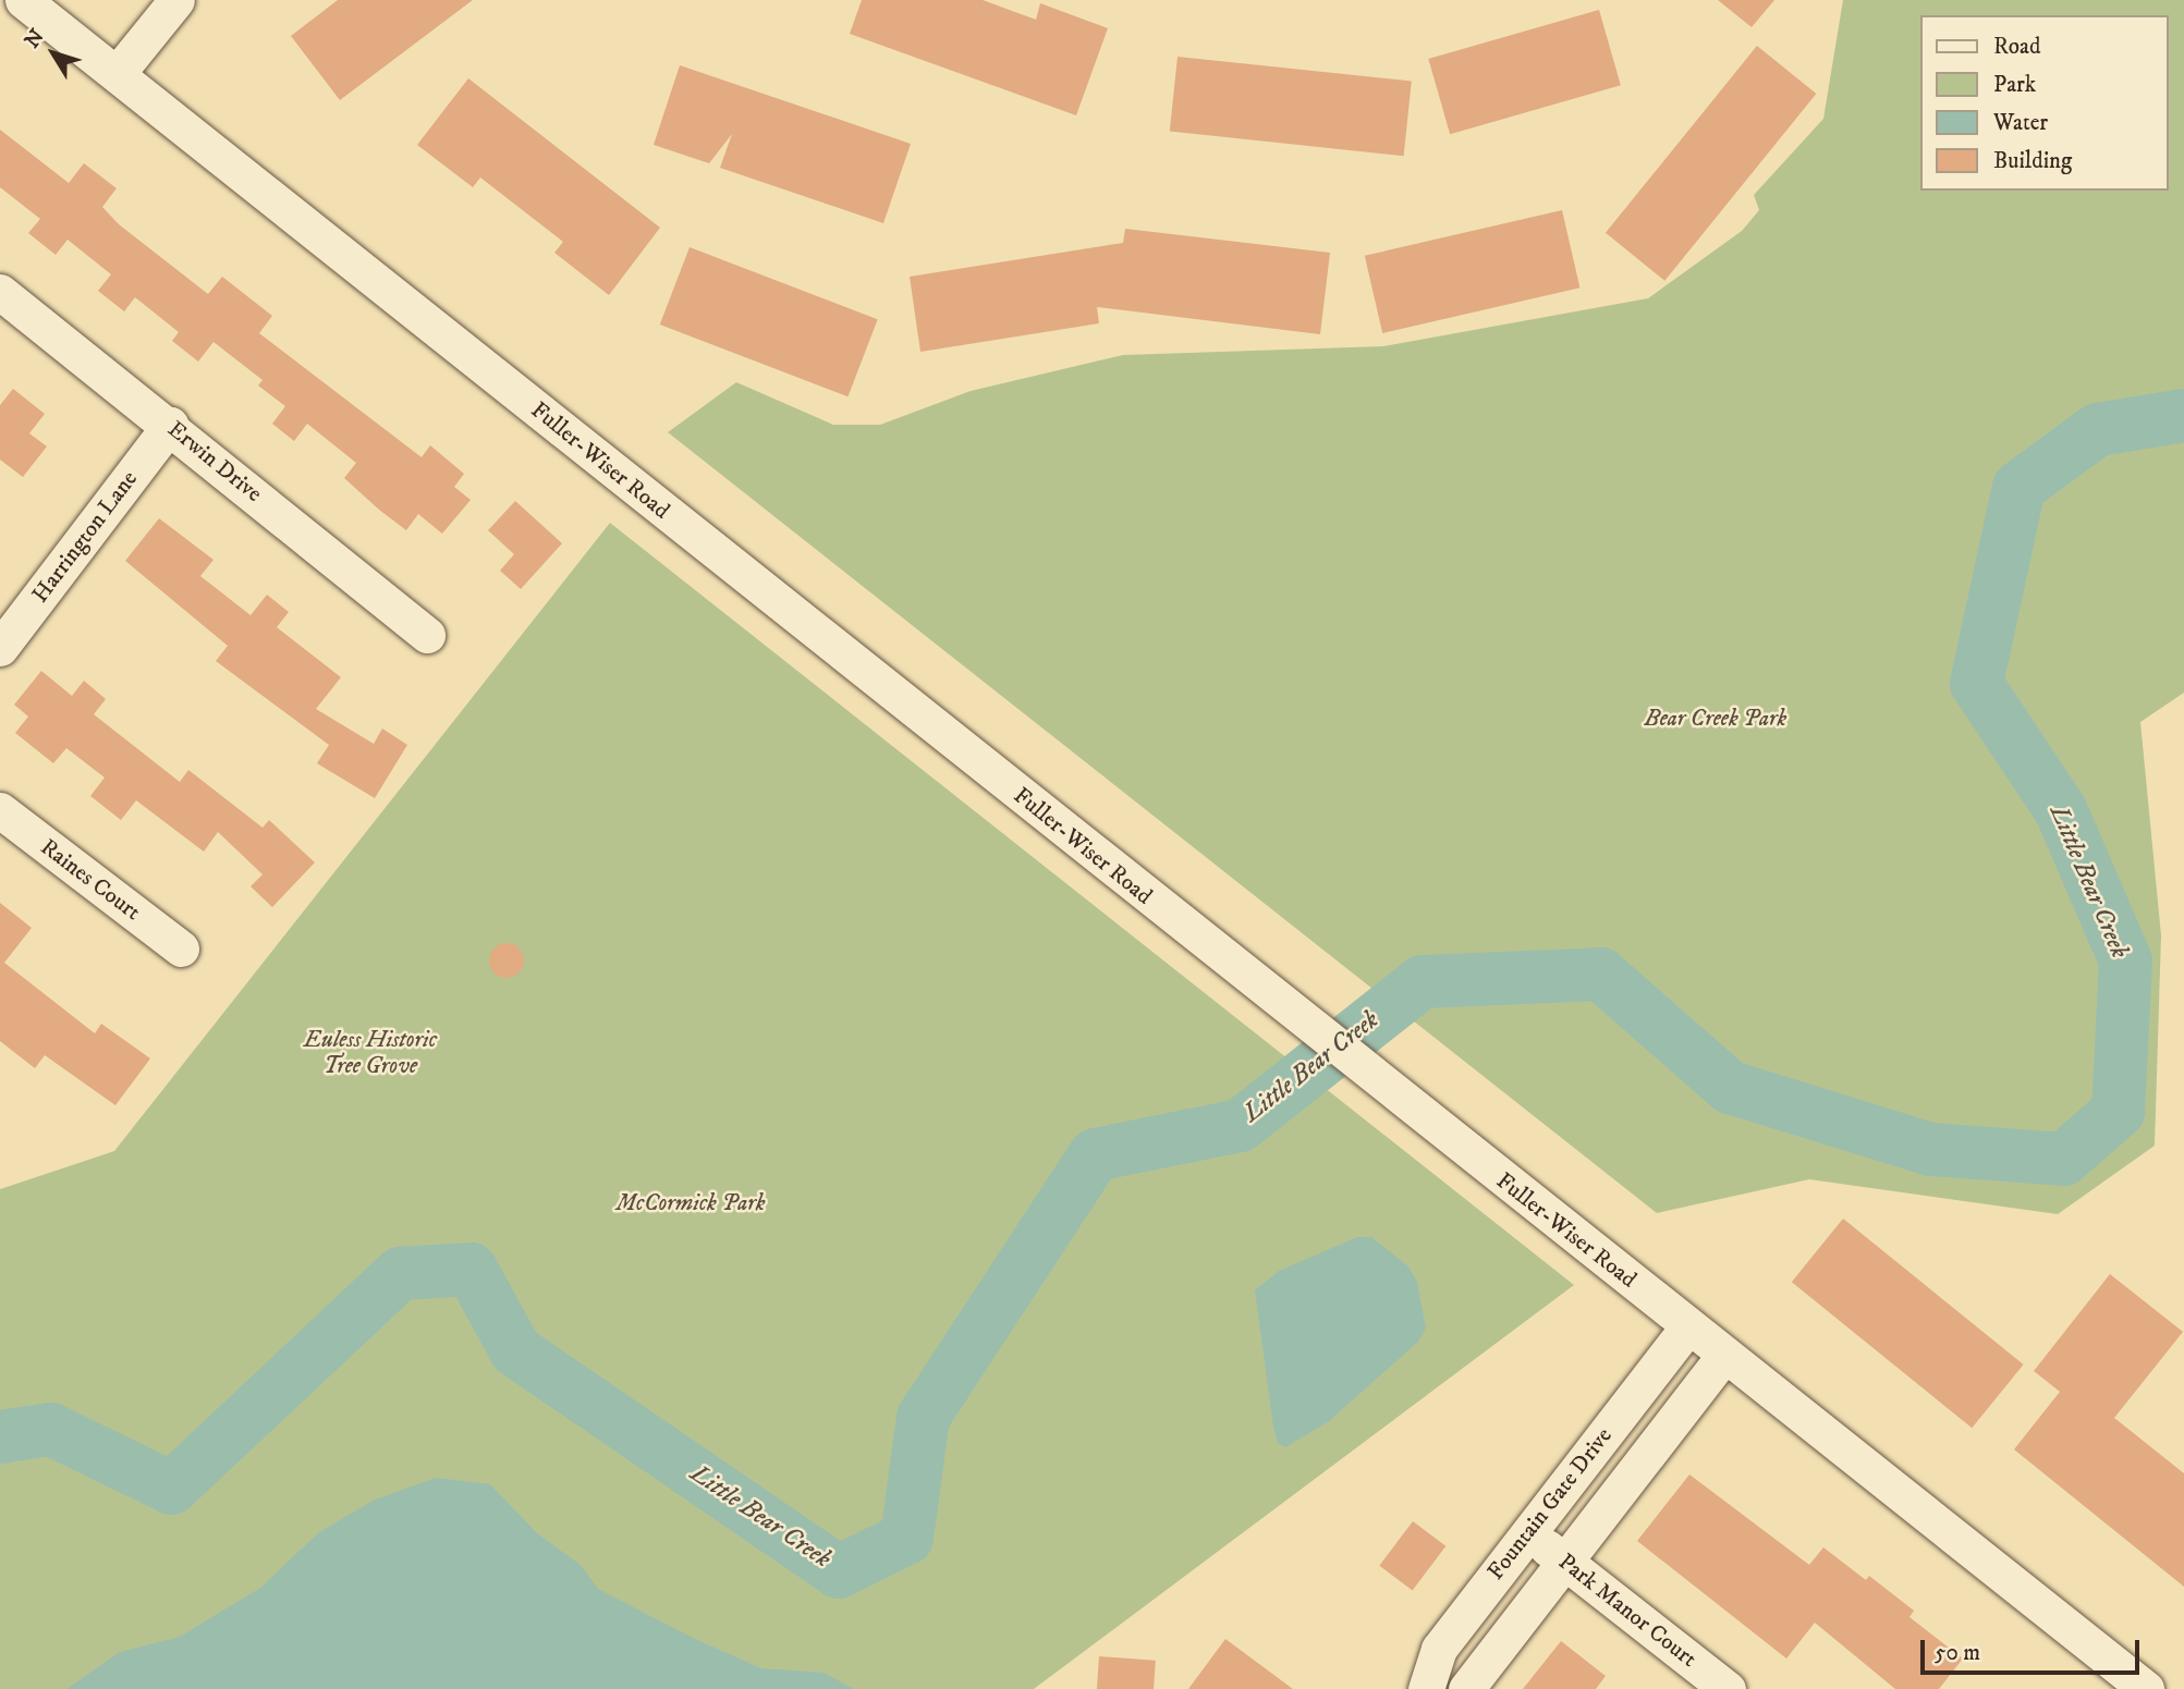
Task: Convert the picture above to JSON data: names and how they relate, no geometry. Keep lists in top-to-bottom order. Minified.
{"streets":{"street":["Fuller-Wiser Road","Erwin Drive","Harrington Lane","Raines Court","Fountain Gate Drive","Park Manor Court"]},"crossings":[["Fuller-Wiser Road","Fountain Gate Drive"],["Erwin Drive","Harrington Lane"],["Fountain Gate Drive","Park Manor Court"]],"water":["Little Bear Creek"],"parks":["Bear Creek Park","Euless Historic Tree Grove","McCormick Park"],"legend":["Road","Park","Water","Building"],"scale_bar":"50 m","north":"top left"}
